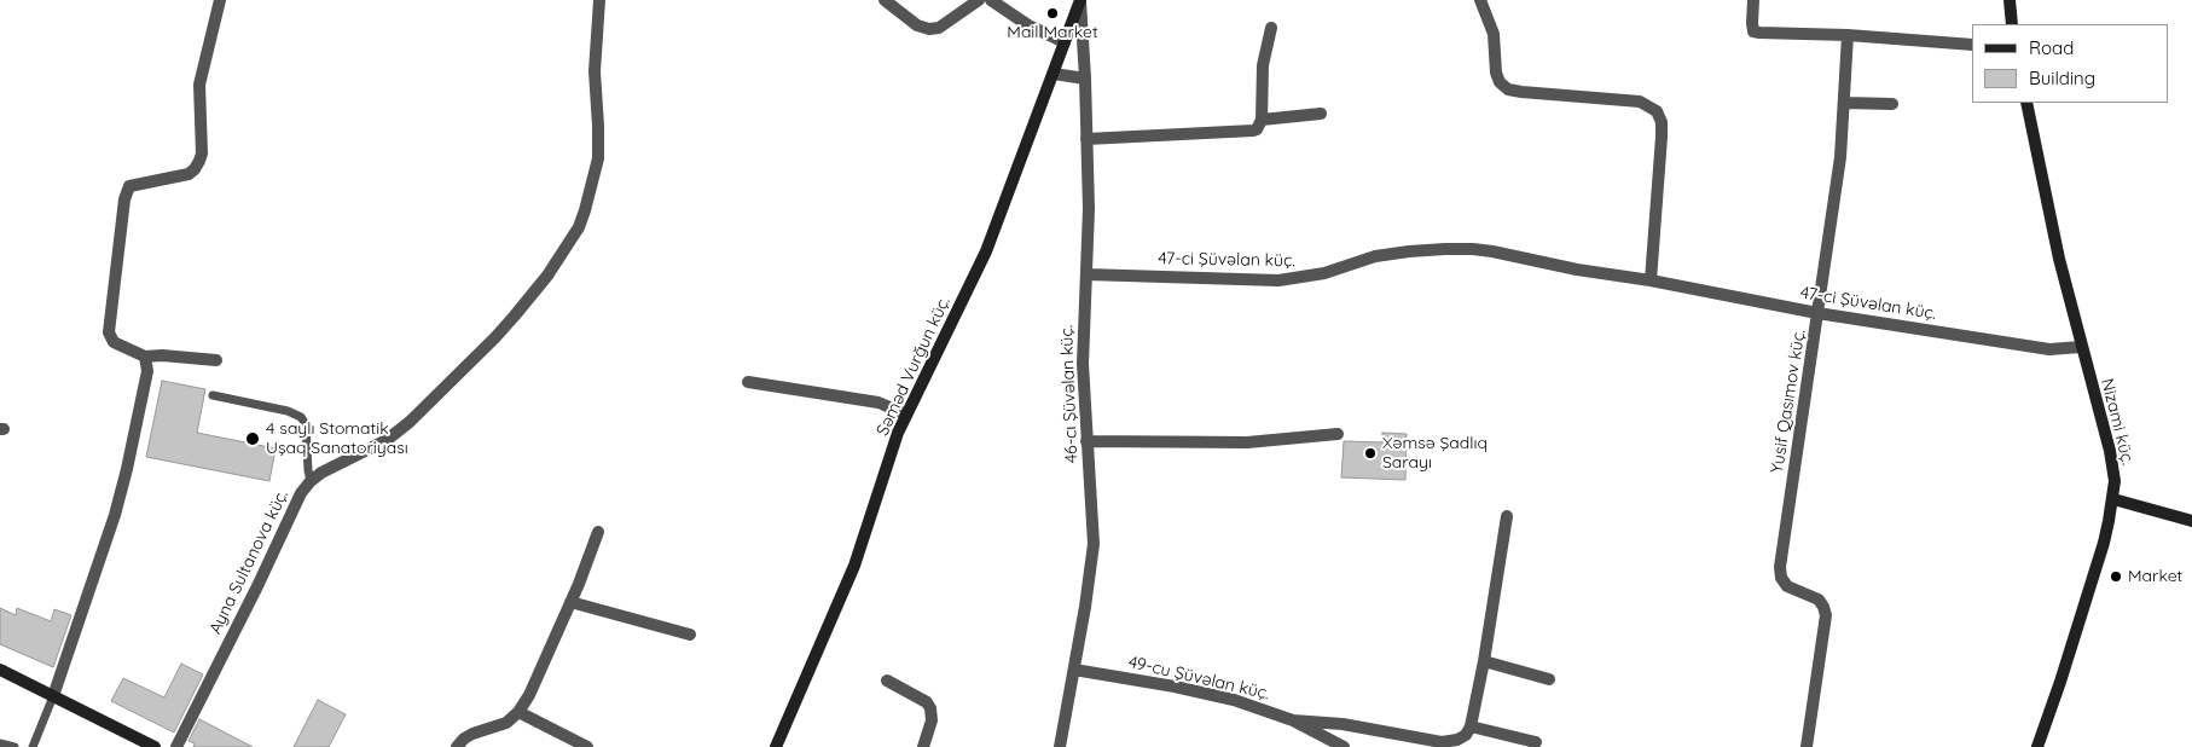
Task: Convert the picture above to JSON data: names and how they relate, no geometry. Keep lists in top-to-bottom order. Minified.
{"streets":{"street":["47-ci Şüvəlan küç.","Səməd Vurğun küç.","46-cı Şüvəlan küç.","Yusif Qasımov küç.","Nizami küç.","Ayna Sultanova küç.","49-cu Şüvəlan küç."]},"crossings":[["47-ci Şüvəlan küç.","46-cı Şüvəlan küç."],["47-ci Şüvəlan küç.","Yusif Qasımov küç."],["47-ci Şüvəlan küç.","Nizami küç."],["Səməd Vurğun küç.","46-cı Şüvəlan küç."],["46-cı Şüvəlan küç.","49-cu Şüvəlan küç."]],"places":["Mail Market","4 saylı Stomatik Uşaq Sanatoriyası","Xəmsə Şadlıq Sarayı","Market"],"legend":["Road","Building"]}
